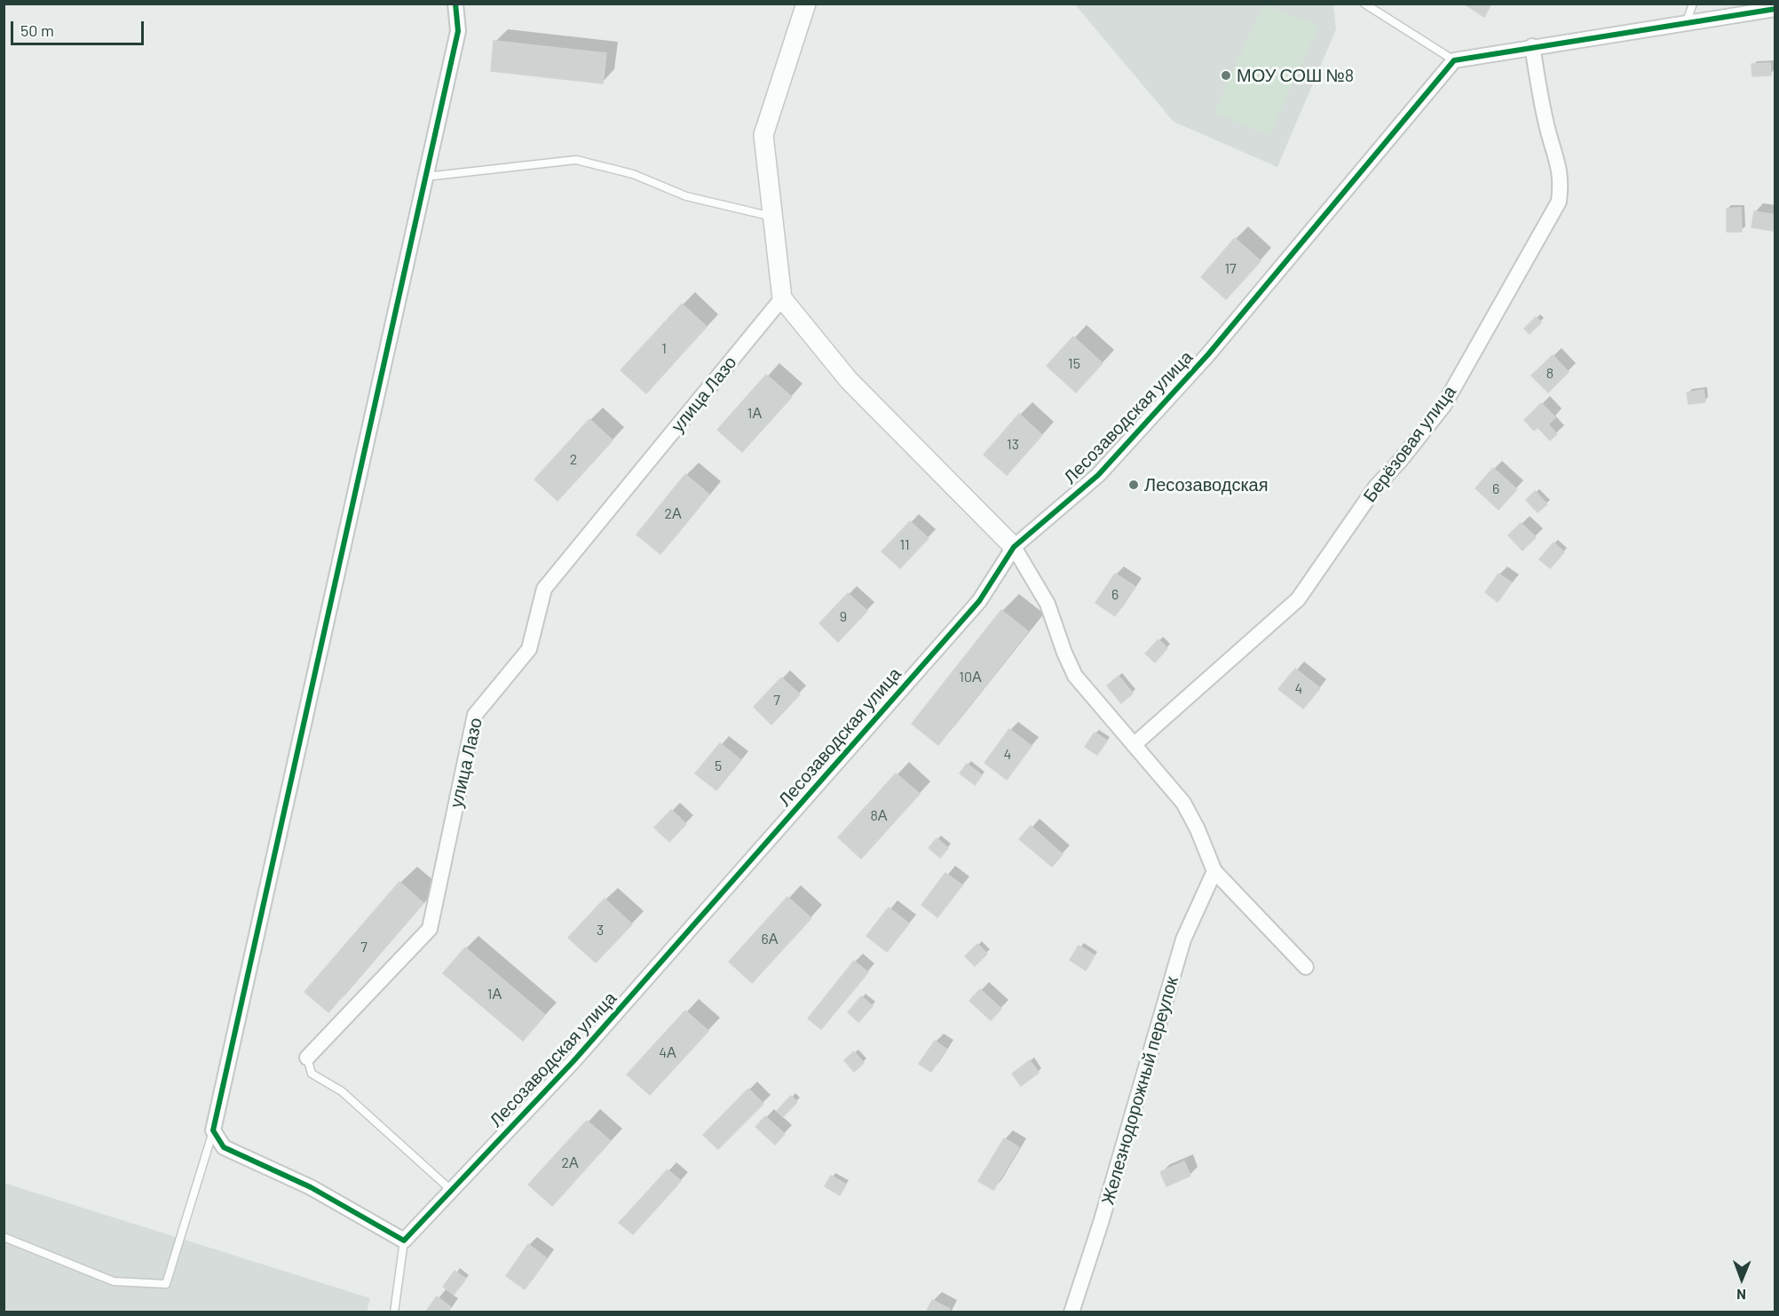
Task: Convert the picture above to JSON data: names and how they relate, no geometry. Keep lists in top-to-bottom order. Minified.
{"streets":{"street":["улица Лазо","Лесозаводская улица","Берёзовая улица","Железнодорожный переулок"]},"places":["МОУ СОШ №8","Лесозаводская"],"house_numbers":["17","1","15","8","1А","13","2","6","2А","11","6","9","10А","4","7","4","5","8А","3","6А","7","1А","4А","2А"],"scale_bar":"50 m","north":"bottom"}
